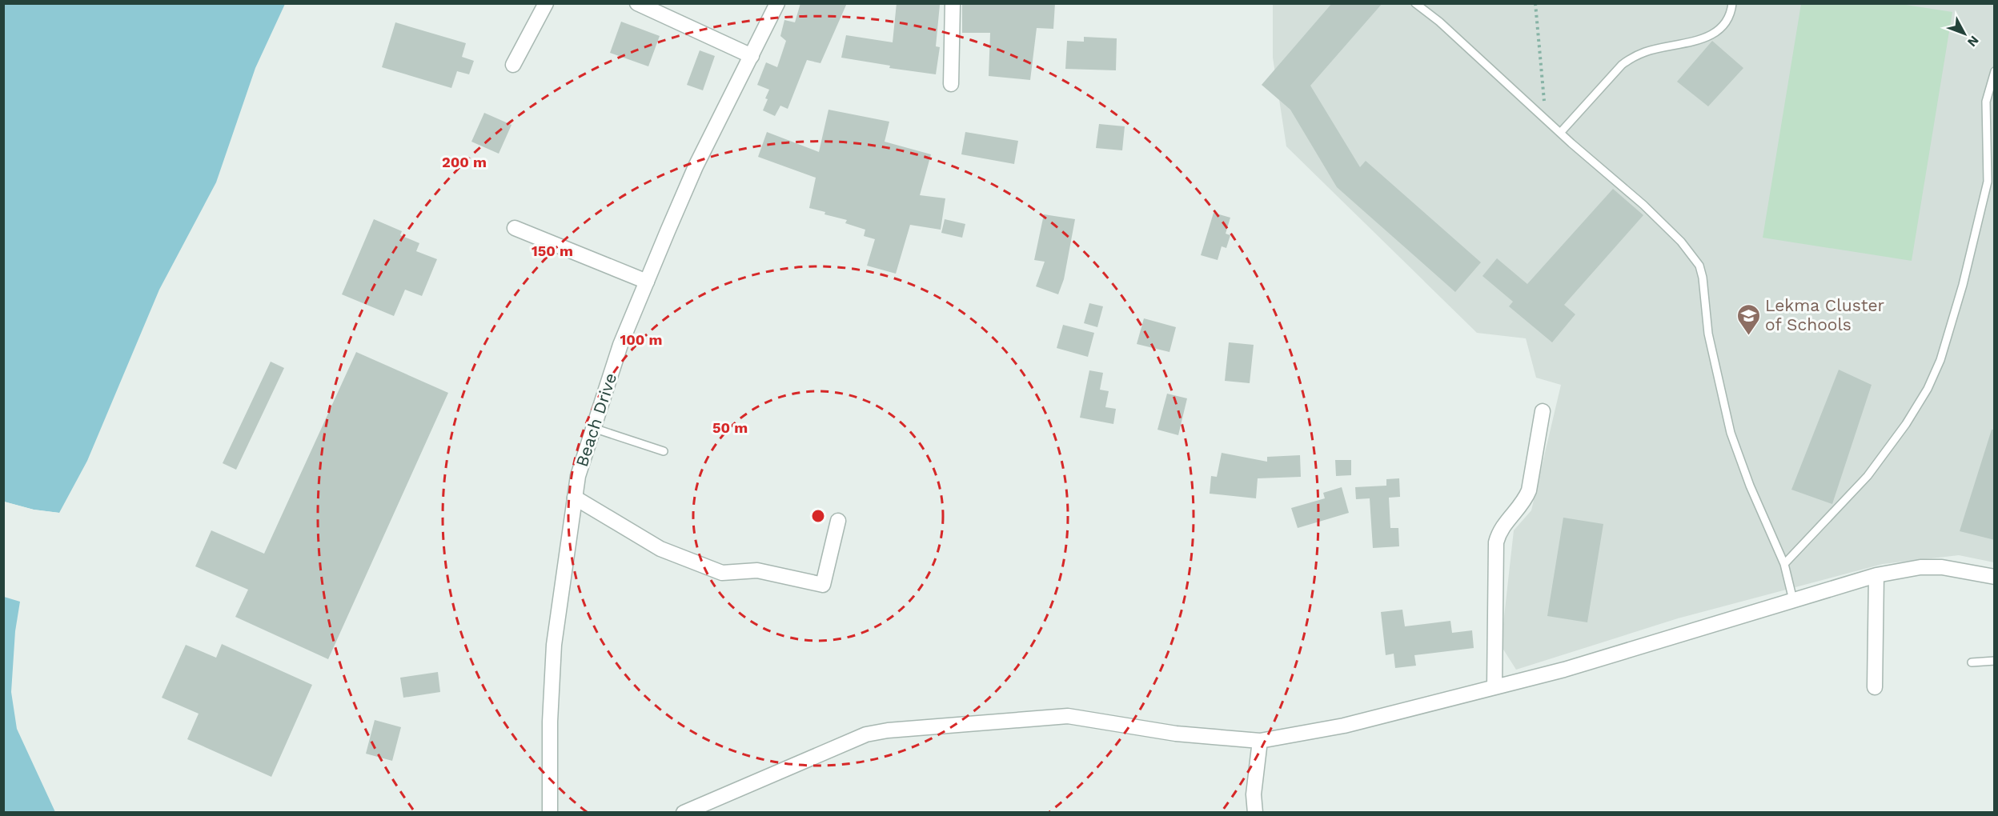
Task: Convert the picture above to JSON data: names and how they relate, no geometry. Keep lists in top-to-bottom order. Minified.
{"streets":{"street":["Beach Drive"]},"places":{"school or university":["Lekma Cluster of Schools"]},"north":"bottom right","rings":["200 m","150 m","100 m","50 m"]}
